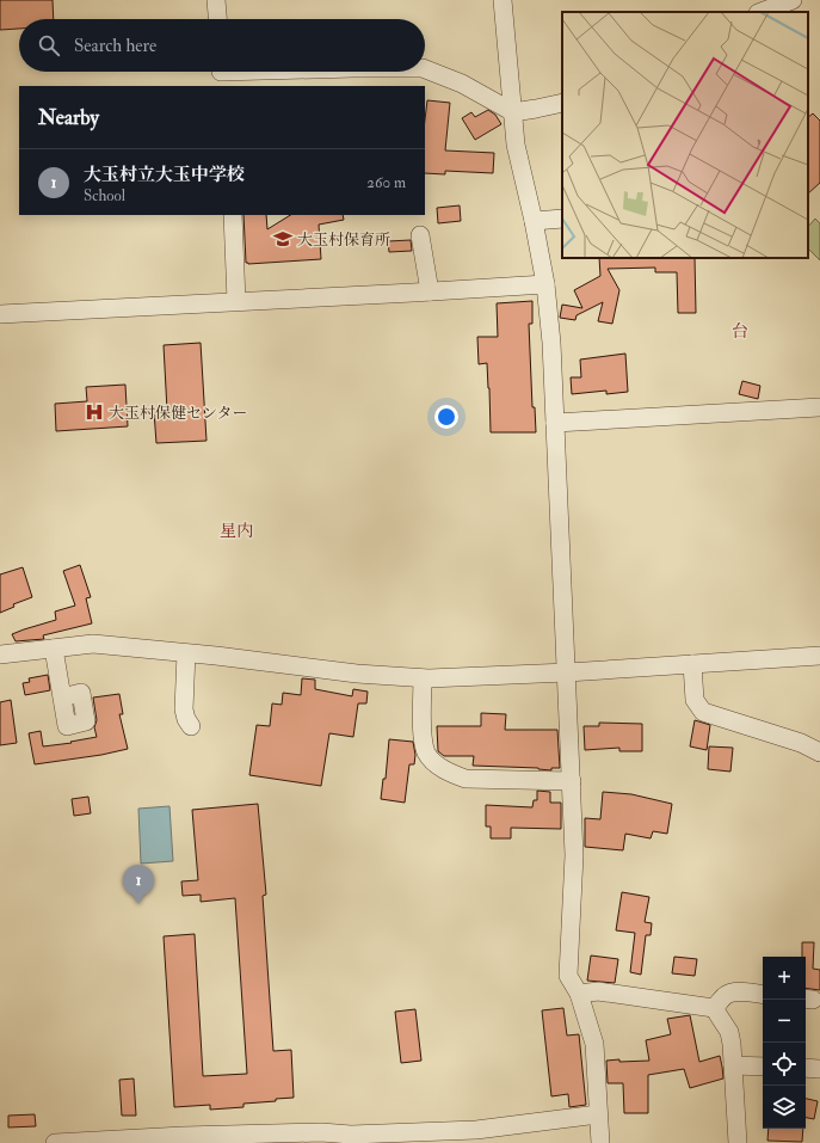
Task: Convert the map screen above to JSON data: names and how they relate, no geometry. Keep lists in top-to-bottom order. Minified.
{"districts":["台","星内"],"places":{"school or university":["大玉村保育所"],"hospital":["大玉村保健センター"]},"page":{"search":"Search here","heading":"Nearby","list":[{"mark":"1","name":"大玉村立大玉中学校","note":"School","value":"260 m"}],"pins":"1","map_buttons":["+","−"]}}
